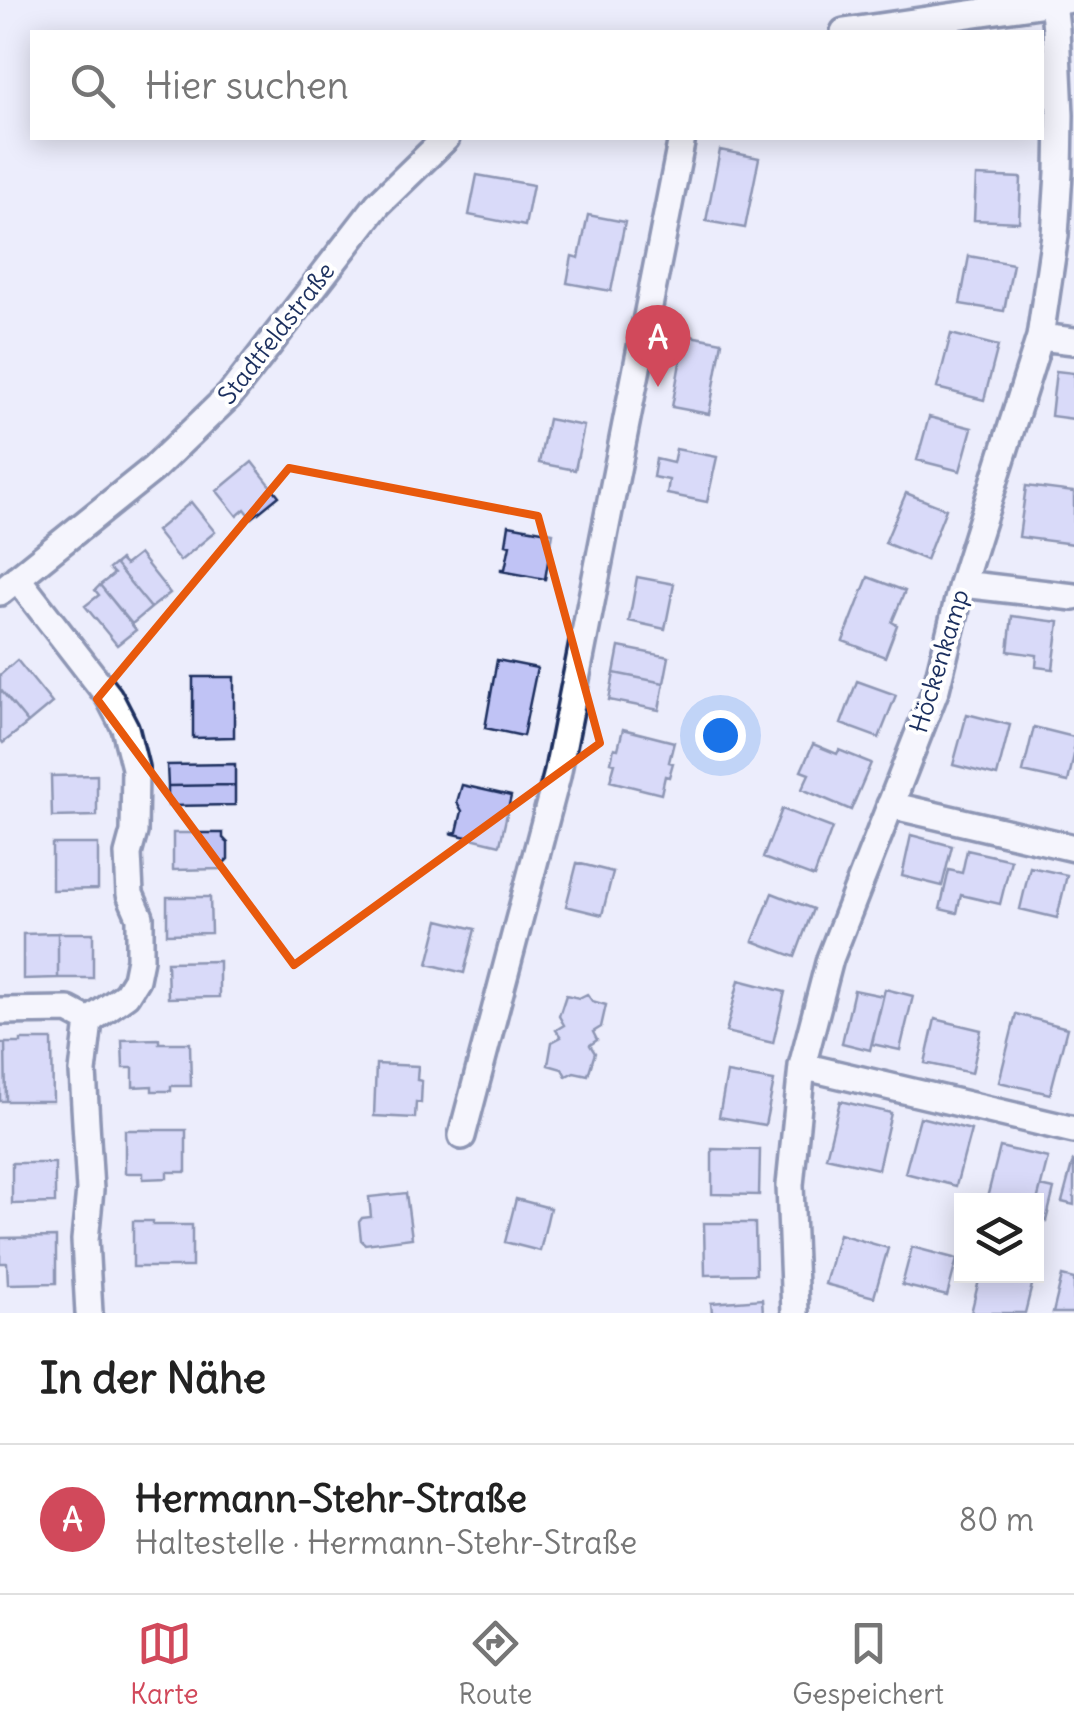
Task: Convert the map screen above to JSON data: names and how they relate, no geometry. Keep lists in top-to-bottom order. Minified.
{"streets":{"street":["Stadtfeldstraße","Höckenkamp"]},"page":{"search":"Hier suchen","pins":"A","heading":"In der Nähe","list":[{"mark":"A","name":"Hermann-Stehr-Straße","note":"Haltestelle · Hermann-Stehr-Straße","value":"80 m"}],"nav":["Karte","Route","Gespeichert"]}}
